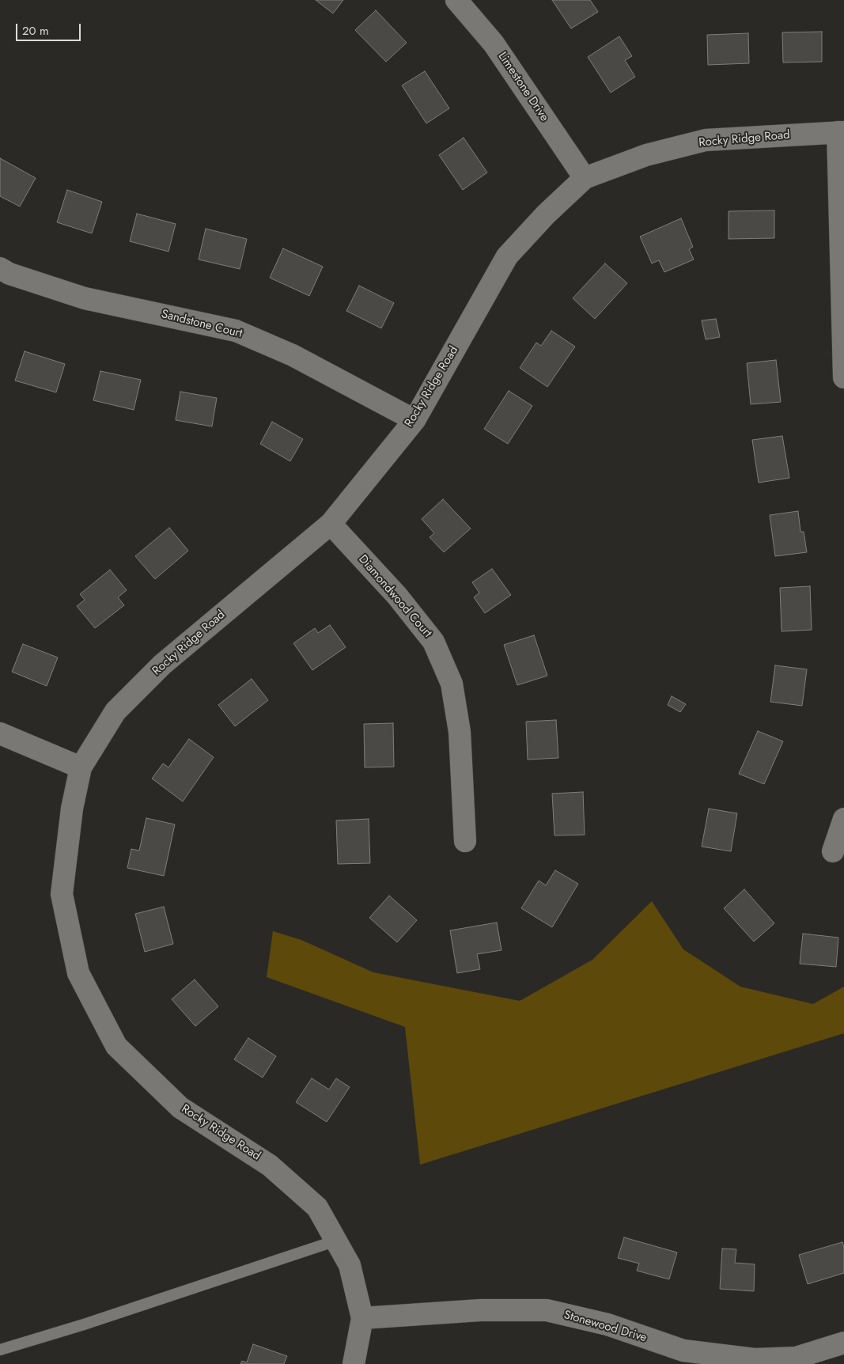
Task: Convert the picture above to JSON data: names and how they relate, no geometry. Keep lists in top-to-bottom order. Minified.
{"streets":{"street":["Limestone Drive","Rocky Ridge Road","Sandstone Court","Diamondwood Court","Stonewood Drive"]},"crossings":[["Limestone Drive","Rocky Ridge Road"],["Rocky Ridge Road","Sandstone Court"],["Rocky Ridge Road","Diamondwood Court"],["Rocky Ridge Road","Stonewood Drive"]],"scale_bar":"20 m"}
